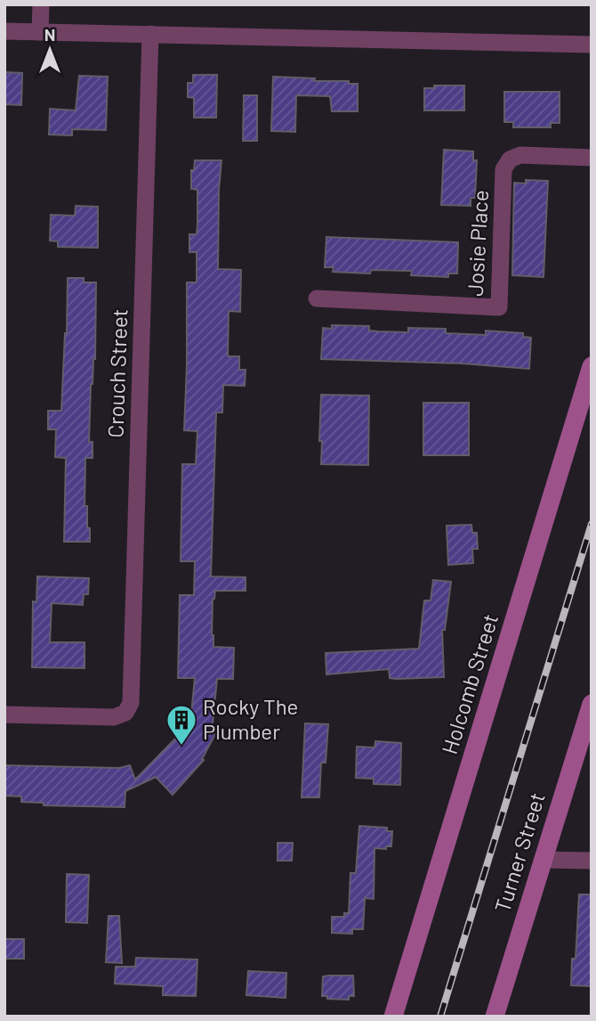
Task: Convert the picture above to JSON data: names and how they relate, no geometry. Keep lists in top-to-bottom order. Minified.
{"streets":{"street":["Josie Place","Crouch Street","Holcomb Street","Turner Street"]},"places":{"building":["Rocky The Plumber"]},"north":"top"}
